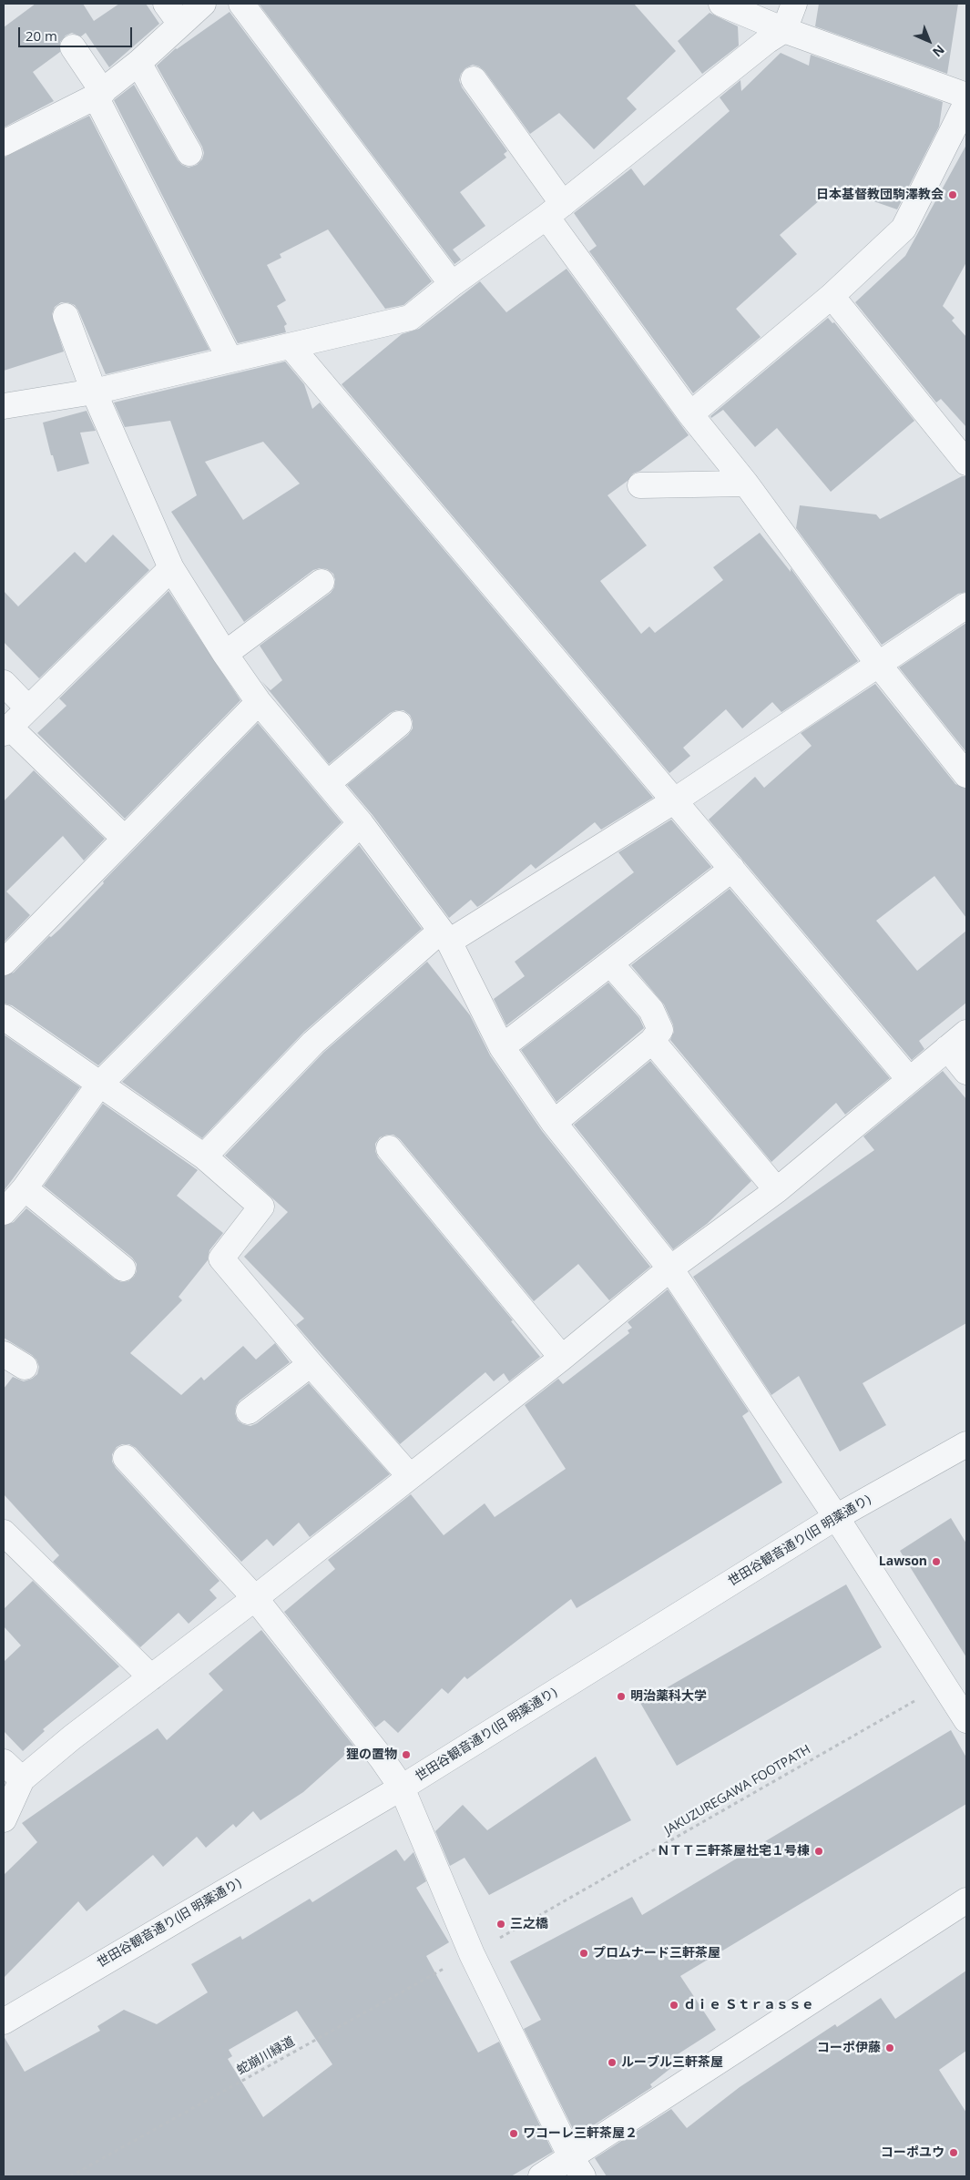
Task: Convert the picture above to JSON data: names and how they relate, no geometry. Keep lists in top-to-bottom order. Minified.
{"streets":{"street":["世田谷観音通り(旧 明薬通り)"],"path":["JAKUZUREGAWA FOOTPATH","蛇崩川緑道"]},"crossings":[["JAKUZUREGAWA FOOTPATH","蛇崩川緑道"]],"places":["日本基督教団駒澤教会","Lawson","明治薬科大学","狸の置物","ＮＴＴ三軒茶屋社宅１号棟","三之橋","プロムナード三軒茶屋","ｄｉｅ Ｓｔｒａｓｓｅ","コーポ伊藤","ルーブル三軒茶屋","ワコーレ三軒茶屋２","コーポユウ"],"scale_bar":"20 m","north":"bottom right"}
